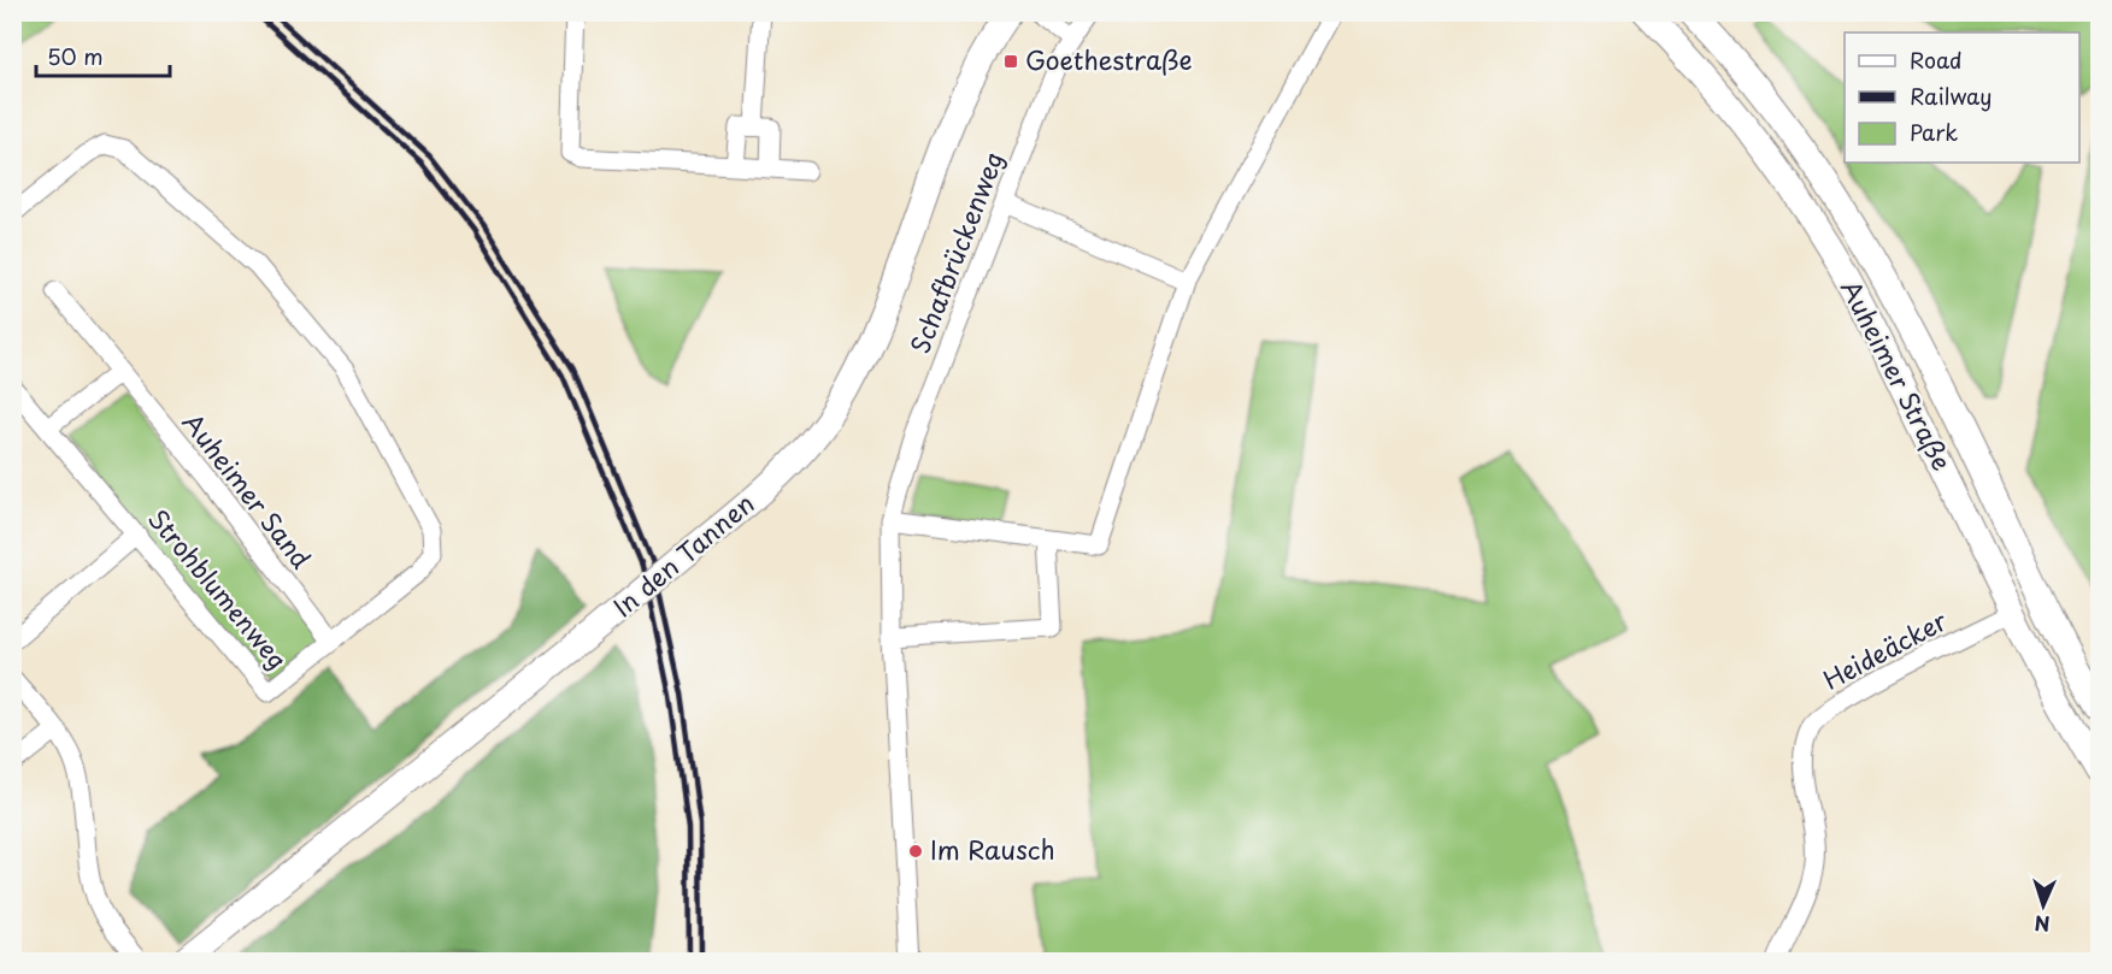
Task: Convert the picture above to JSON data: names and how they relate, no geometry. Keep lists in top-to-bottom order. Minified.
{"streets":{"main road":["Auheimer Straße","In den Tannen"],"street":["Schafbrückenweg","Auheimer Sand","Strohblumenweg","Heideäcker"]},"crossings":[["Auheimer Straße","Heideäcker"],["Auheimer Sand","Strohblumenweg"]],"places":{"transit":["Goethestraße"],"other":["Im Rausch"]},"legend":["Road","Railway","Park"],"scale_bar":"50 m","north":"bottom"}
